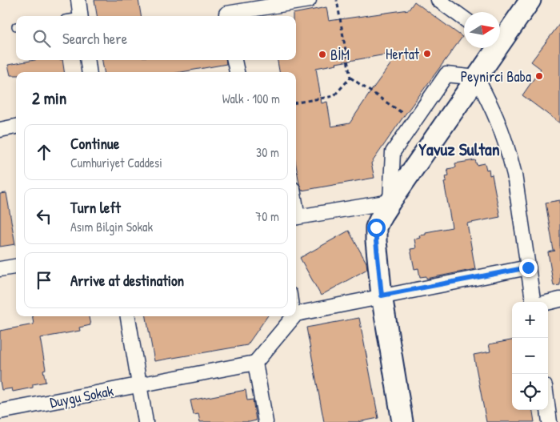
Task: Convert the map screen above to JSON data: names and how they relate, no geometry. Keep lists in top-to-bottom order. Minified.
{"streets":{"street":["Duygu Sokak"]},"districts":["Yavuz Sultan"],"places":["Hertat","BİM","Peynirci Baba"],"north":"right","page":{"search":"Search here","heading":["2 min","Walk · 100 m"],"list":[["Continue","Cumhuriyet Caddesi","30 m"],["Turn left","Asım Bilgin Sokak","70 m"],"Arrive at destination"],"map_buttons":["+","−"]}}
